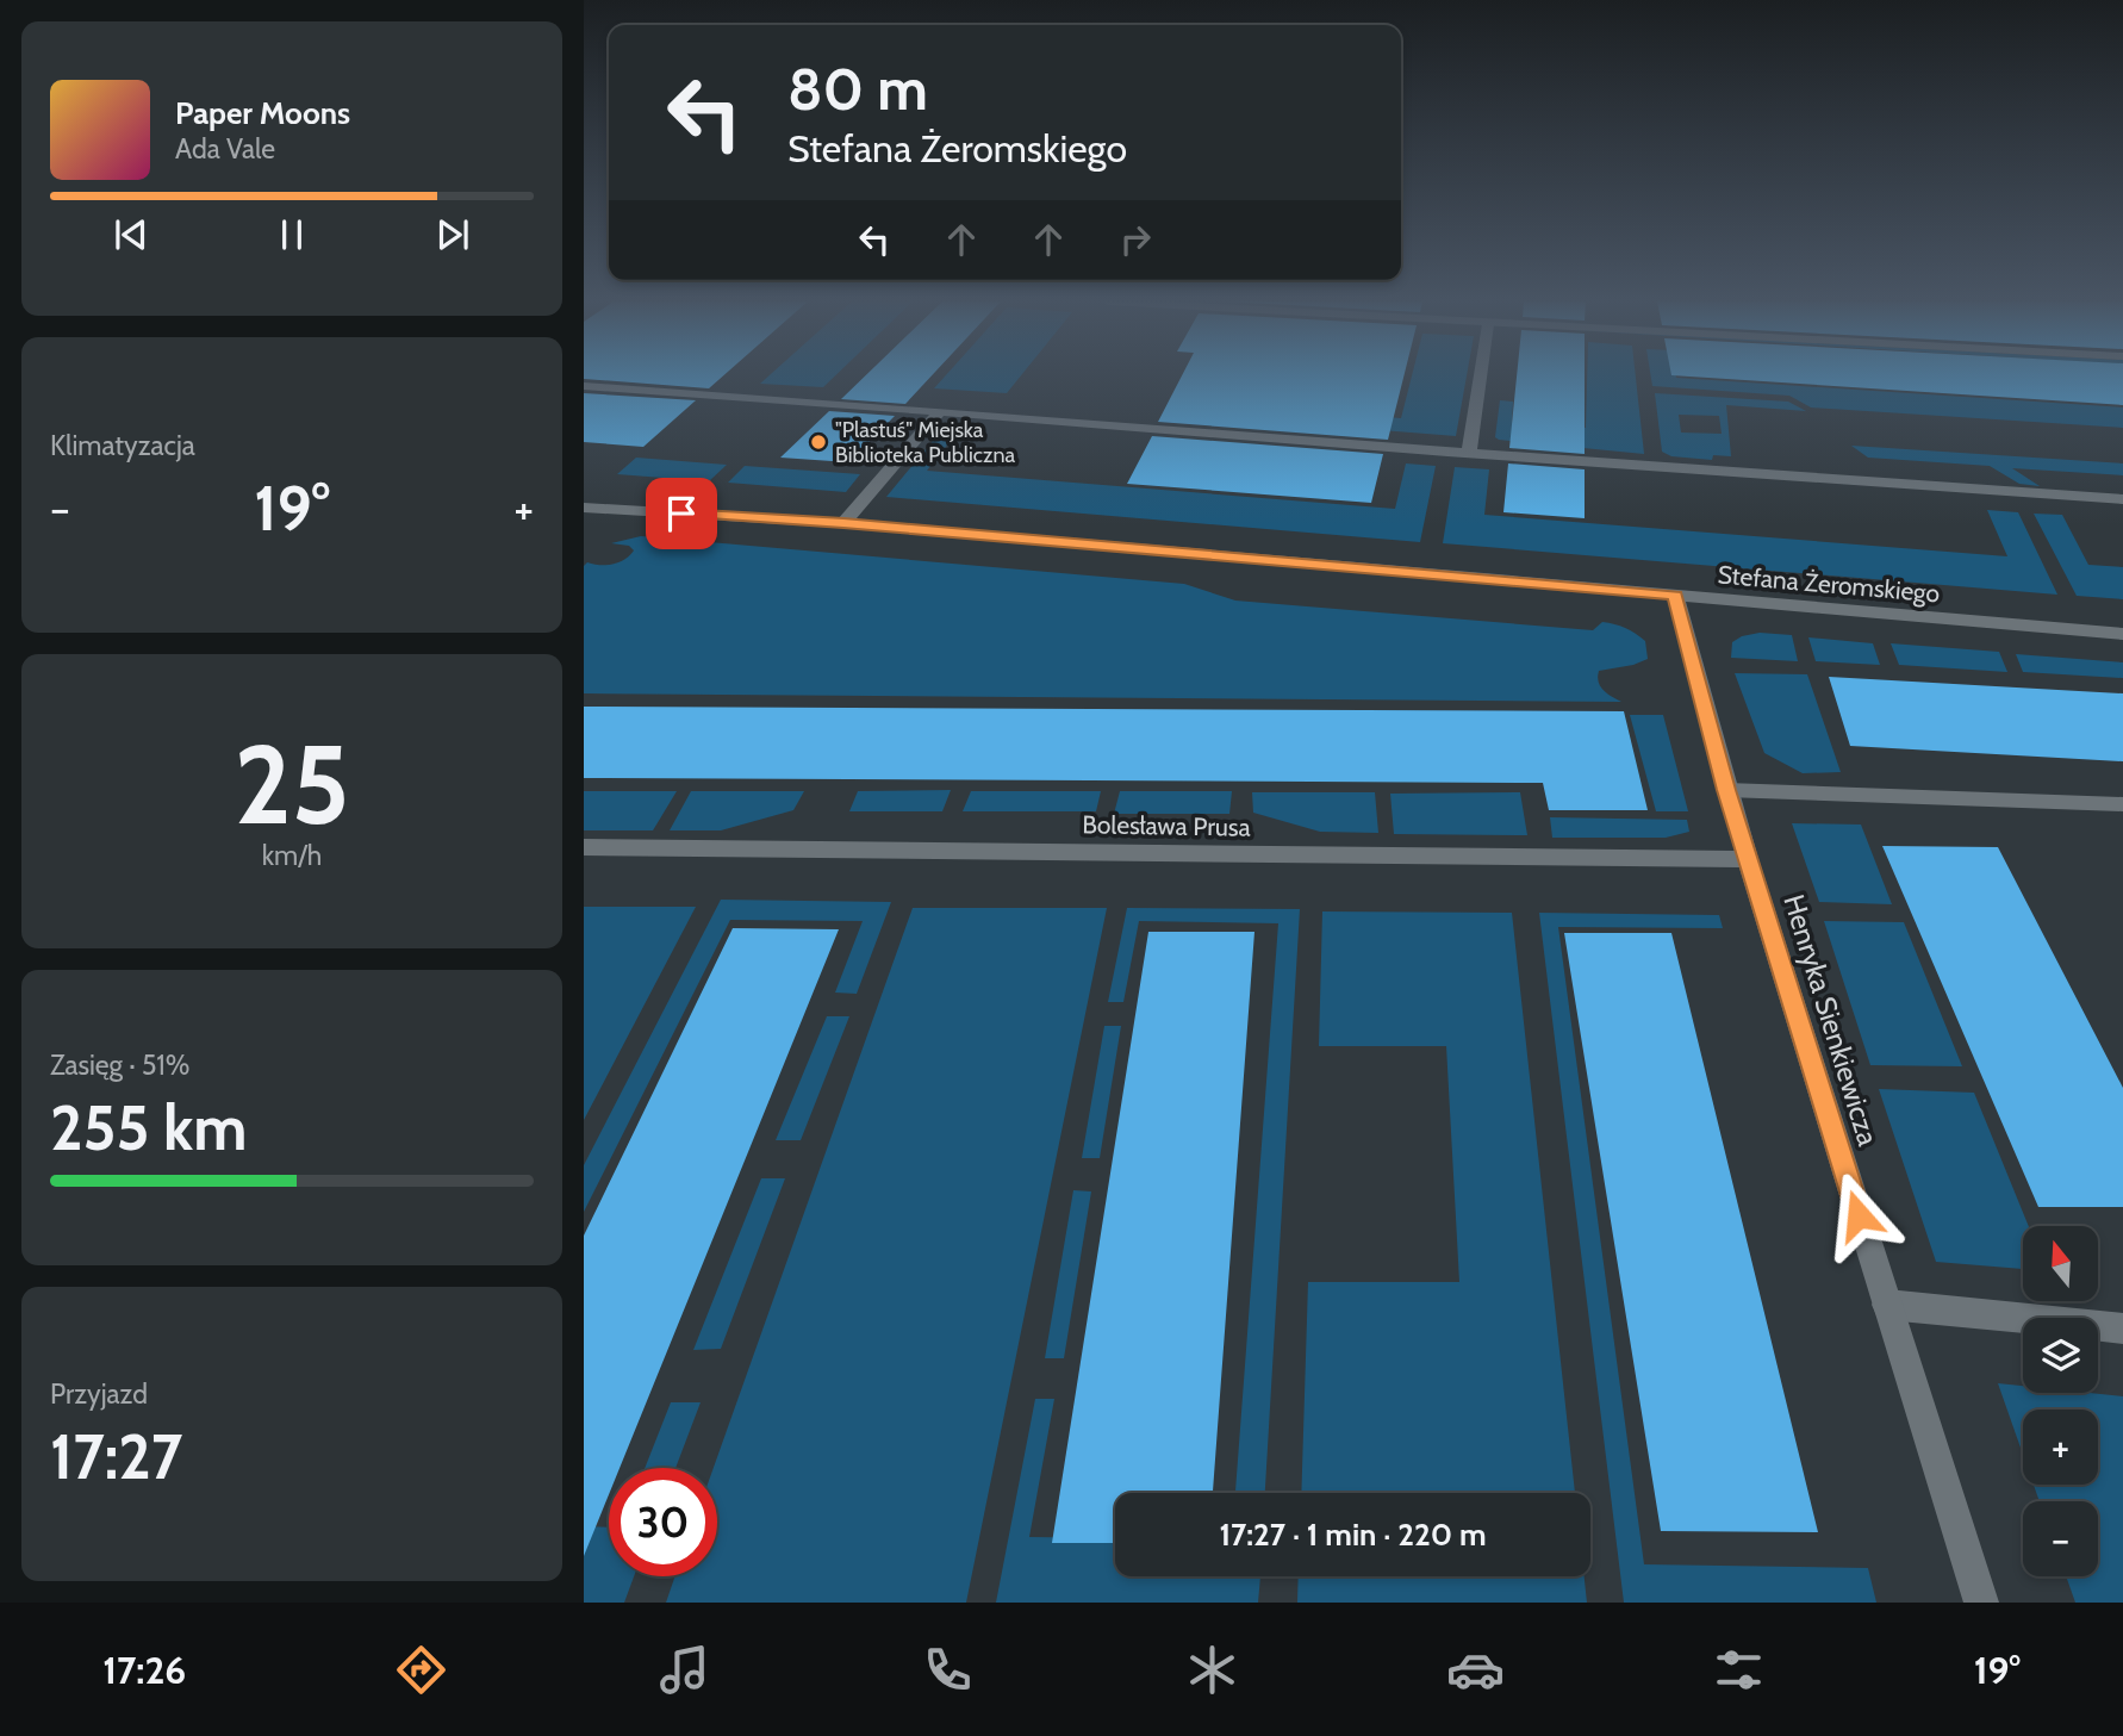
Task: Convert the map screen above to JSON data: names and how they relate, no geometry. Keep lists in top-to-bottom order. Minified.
{"streets":{"street":["Stefana Żeromskiego","Bolesława Prusa","Henryka Sienkiewicza"]},"crossings":[["Stefana Żeromskiego","Henryka Sienkiewicza"],["Bolesława Prusa","Henryka Sienkiewicza"]],"places":["\"Plastuś\" Miejska Biblioteka Publiczna"],"north":"top","page":{"turn":["80 m","Stefana Żeromskiego"],"song":["Paper Moons","Ada Vale"],"tile":["Klimatyzacja",["25","km/h"],["Zasięg · 51%","255 km"],["Przyjazd","17:27"]],"heat":["−","19°","+"],"map_buttons":["+","−"],"limit":"30","trip":"17:27 · 1 min · 220 m","tabs":["17:26","19°"]}}
